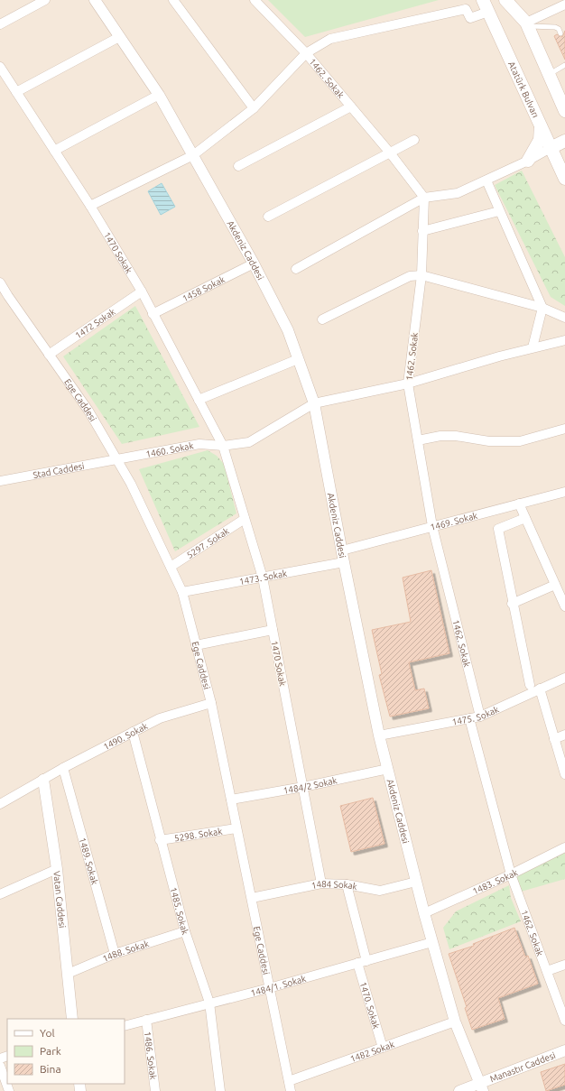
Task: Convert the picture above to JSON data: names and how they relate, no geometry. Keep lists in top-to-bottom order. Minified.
{"streets":{"main road":["Atatürk Bulvarı"],"street":["1462. Sokak","Akdeniz Caddesi","1470 Sokak","1458 Sokak","1472 Sokak","Ege Caddesi","1460. Sokak","Stad Caddesi","1469. Sokak","5297. Sokak","1473. Sokak","1475. Sokak","1490. Sokak","1484/2 Sokak","5298. Sokak","1489. Sokak","1483. Sokak","1484 Sokak","Vatan Caddesi","1485. Sokak","1488. Sokak","1484/1. Sokak","1470. Sokak","1482 Sokak","1486. Sokak","Manastır Caddesi"]},"crossings":[["1462. Sokak","1469. Sokak"],["1462. Sokak","1475. Sokak"],["1462. Sokak","1483. Sokak"],["Akdeniz Caddesi","1458 Sokak"],["Akdeniz Caddesi","1469. Sokak"],["Akdeniz Caddesi","1473. Sokak"],["Akdeniz Caddesi","1475. Sokak"],["Akdeniz Caddesi","1484/2 Sokak"],["Akdeniz Caddesi","1483. Sokak"],["Akdeniz Caddesi","1484 Sokak"],["Akdeniz Caddesi","1484/1. Sokak"],["Akdeniz Caddesi","1482 Sokak"],["Akdeniz Caddesi","Manastır Caddesi"],["1470 Sokak","1458 Sokak"],["1470 Sokak","1472 Sokak"],["1470 Sokak","1460. Sokak"],["1470 Sokak","5297. Sokak"],["1470 Sokak","1473. Sokak"],["1470 Sokak","1484/2 Sokak"],["1470 Sokak","1484 Sokak"],["1472 Sokak","Ege Caddesi"],["Ege Caddesi","1460. Sokak"],["Ege Caddesi","Stad Caddesi"],["Ege Caddesi","5297. Sokak"],["Ege Caddesi","1473. Sokak"],["Ege Caddesi","1490. Sokak"],["Ege Caddesi","1484/2 Sokak"],["Ege Caddesi","5298. Sokak"],["Ege Caddesi","1484 Sokak"],["Ege Caddesi","1484/1. Sokak"],["Ege Caddesi","1482 Sokak"],["1460. Sokak","Stad Caddesi"],["1490. Sokak","1489. Sokak"],["1490. Sokak","Vatan Caddesi"],["1490. Sokak","1485. Sokak"],["5298. Sokak","1485. Sokak"],["1489. Sokak","1488. Sokak"],["Vatan Caddesi","1488. Sokak"],["1485. Sokak","1488. Sokak"],["1485. Sokak","1484/1. Sokak"],["1484/1. Sokak","1470. Sokak"],["1484/1. Sokak","1486. Sokak"],["1470. Sokak","1482 Sokak"]],"legend":["Yol","Park","Bina"]}
